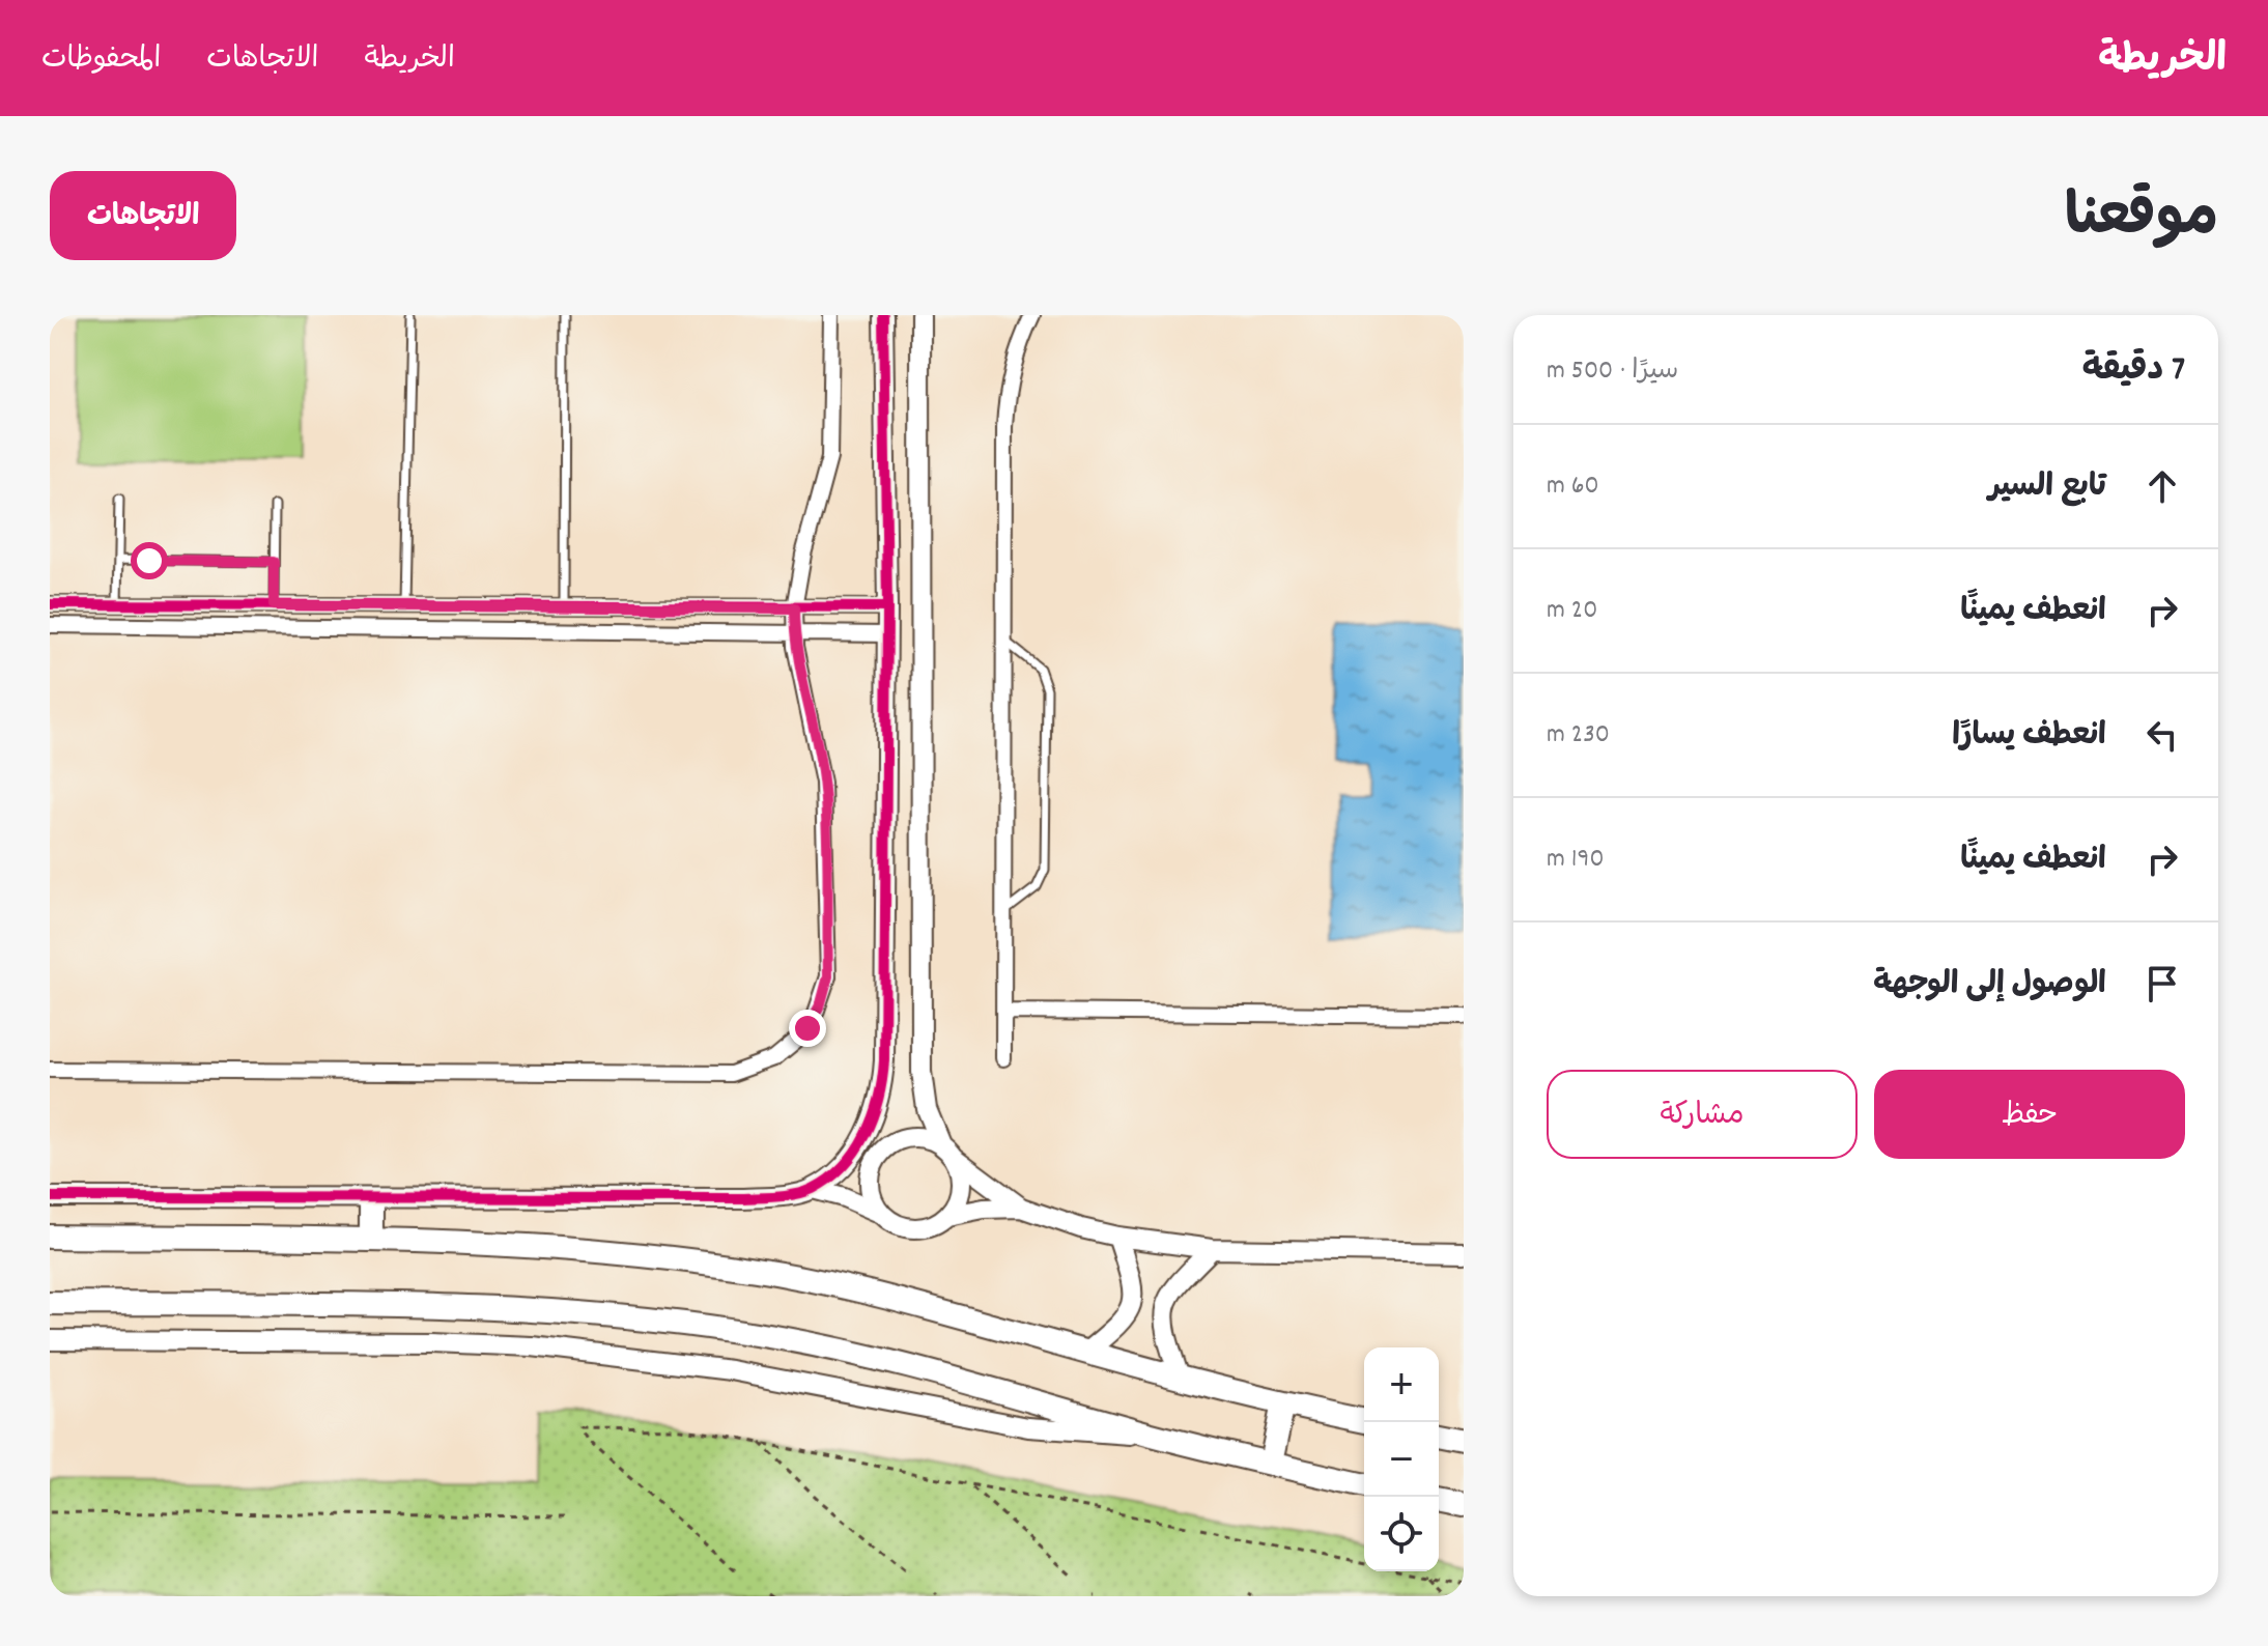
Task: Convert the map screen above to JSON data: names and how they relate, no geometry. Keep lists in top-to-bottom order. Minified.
{"page":{"header":"الخريطة","nav":["الخريطة","الاتجاهات","المحفوظات"],"title":"موقعنا","buttons":["الاتجاهات",["حفظ","مشاركة"]],"heading":["7 دقيقة","سيرًا · 500 m"],"list":[["تابع السير","60 m"],["انعطف يمينًا","20 m"],["انعطف يسارًا","230 m"],["انعطف يمينًا","190 m"],"الوصول إلى الوجهة"],"map_buttons":["+","−"]}}
